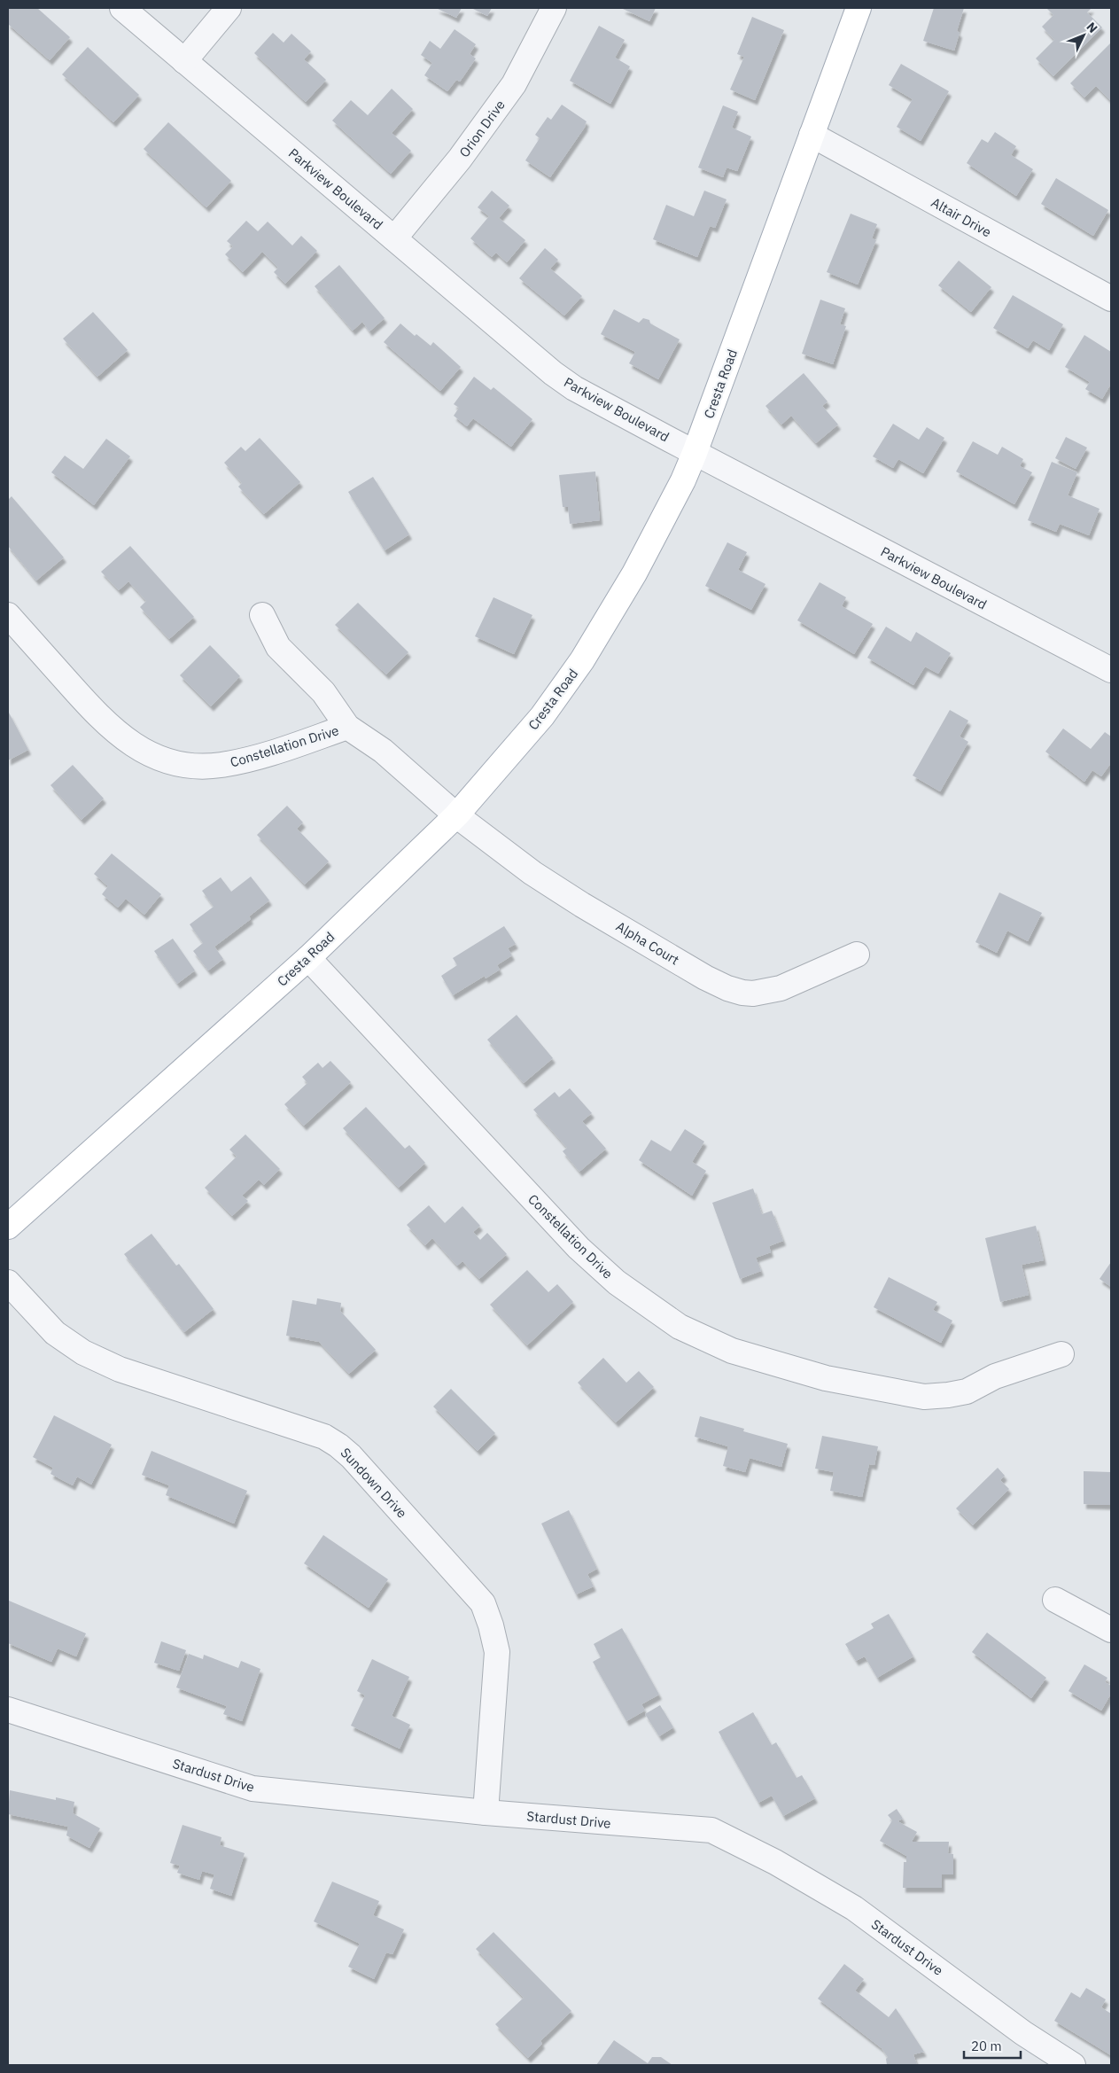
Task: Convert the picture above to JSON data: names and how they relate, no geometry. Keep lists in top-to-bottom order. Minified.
{"streets":{"main road":["Cresta Road"],"street":["Orion Drive","Parkview Boulevard","Altair Drive","Constellation Drive","Alpha Court","Sundown Drive","Stardust Drive"]},"crossings":[["Orion Drive","Parkview Boulevard"],["Parkview Boulevard","Cresta Road"],["Altair Drive","Cresta Road"],["Cresta Road","Constellation Drive"],["Cresta Road","Alpha Court"],["Constellation Drive","Alpha Court"],["Sundown Drive","Stardust Drive"]],"scale_bar":"20 m","north":"top right"}
